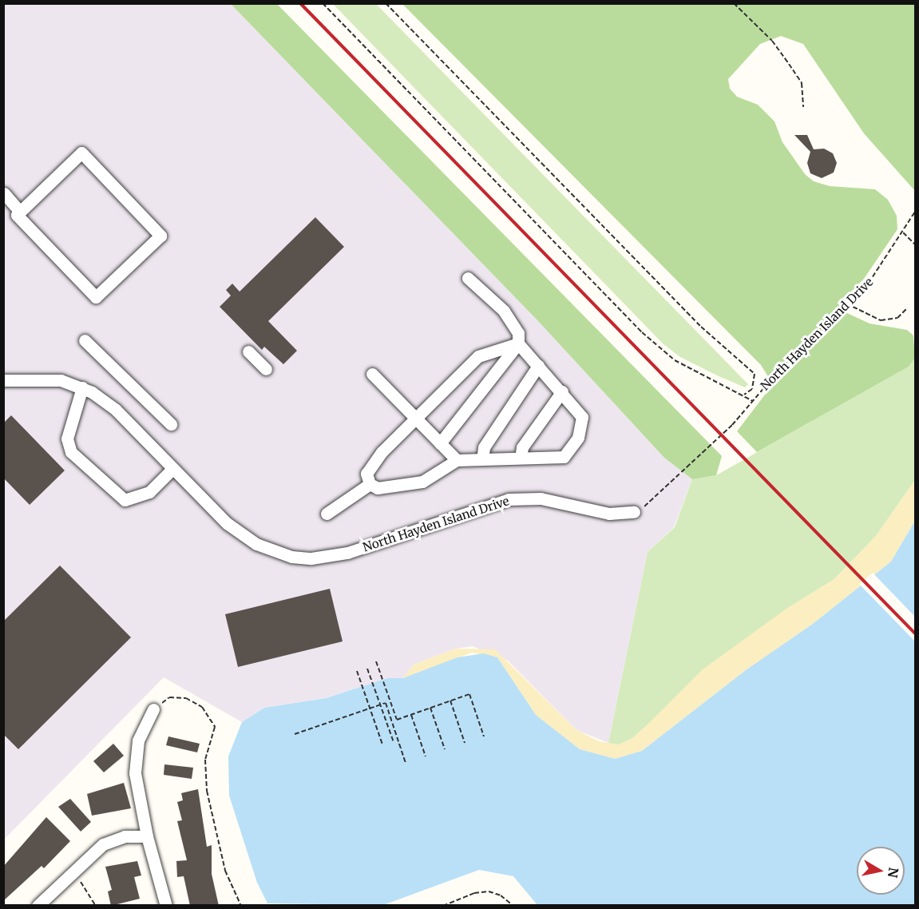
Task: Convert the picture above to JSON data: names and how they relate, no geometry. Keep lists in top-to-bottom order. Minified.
{"streets":{"street":["North Hayden Island Drive"]},"north":"right"}
